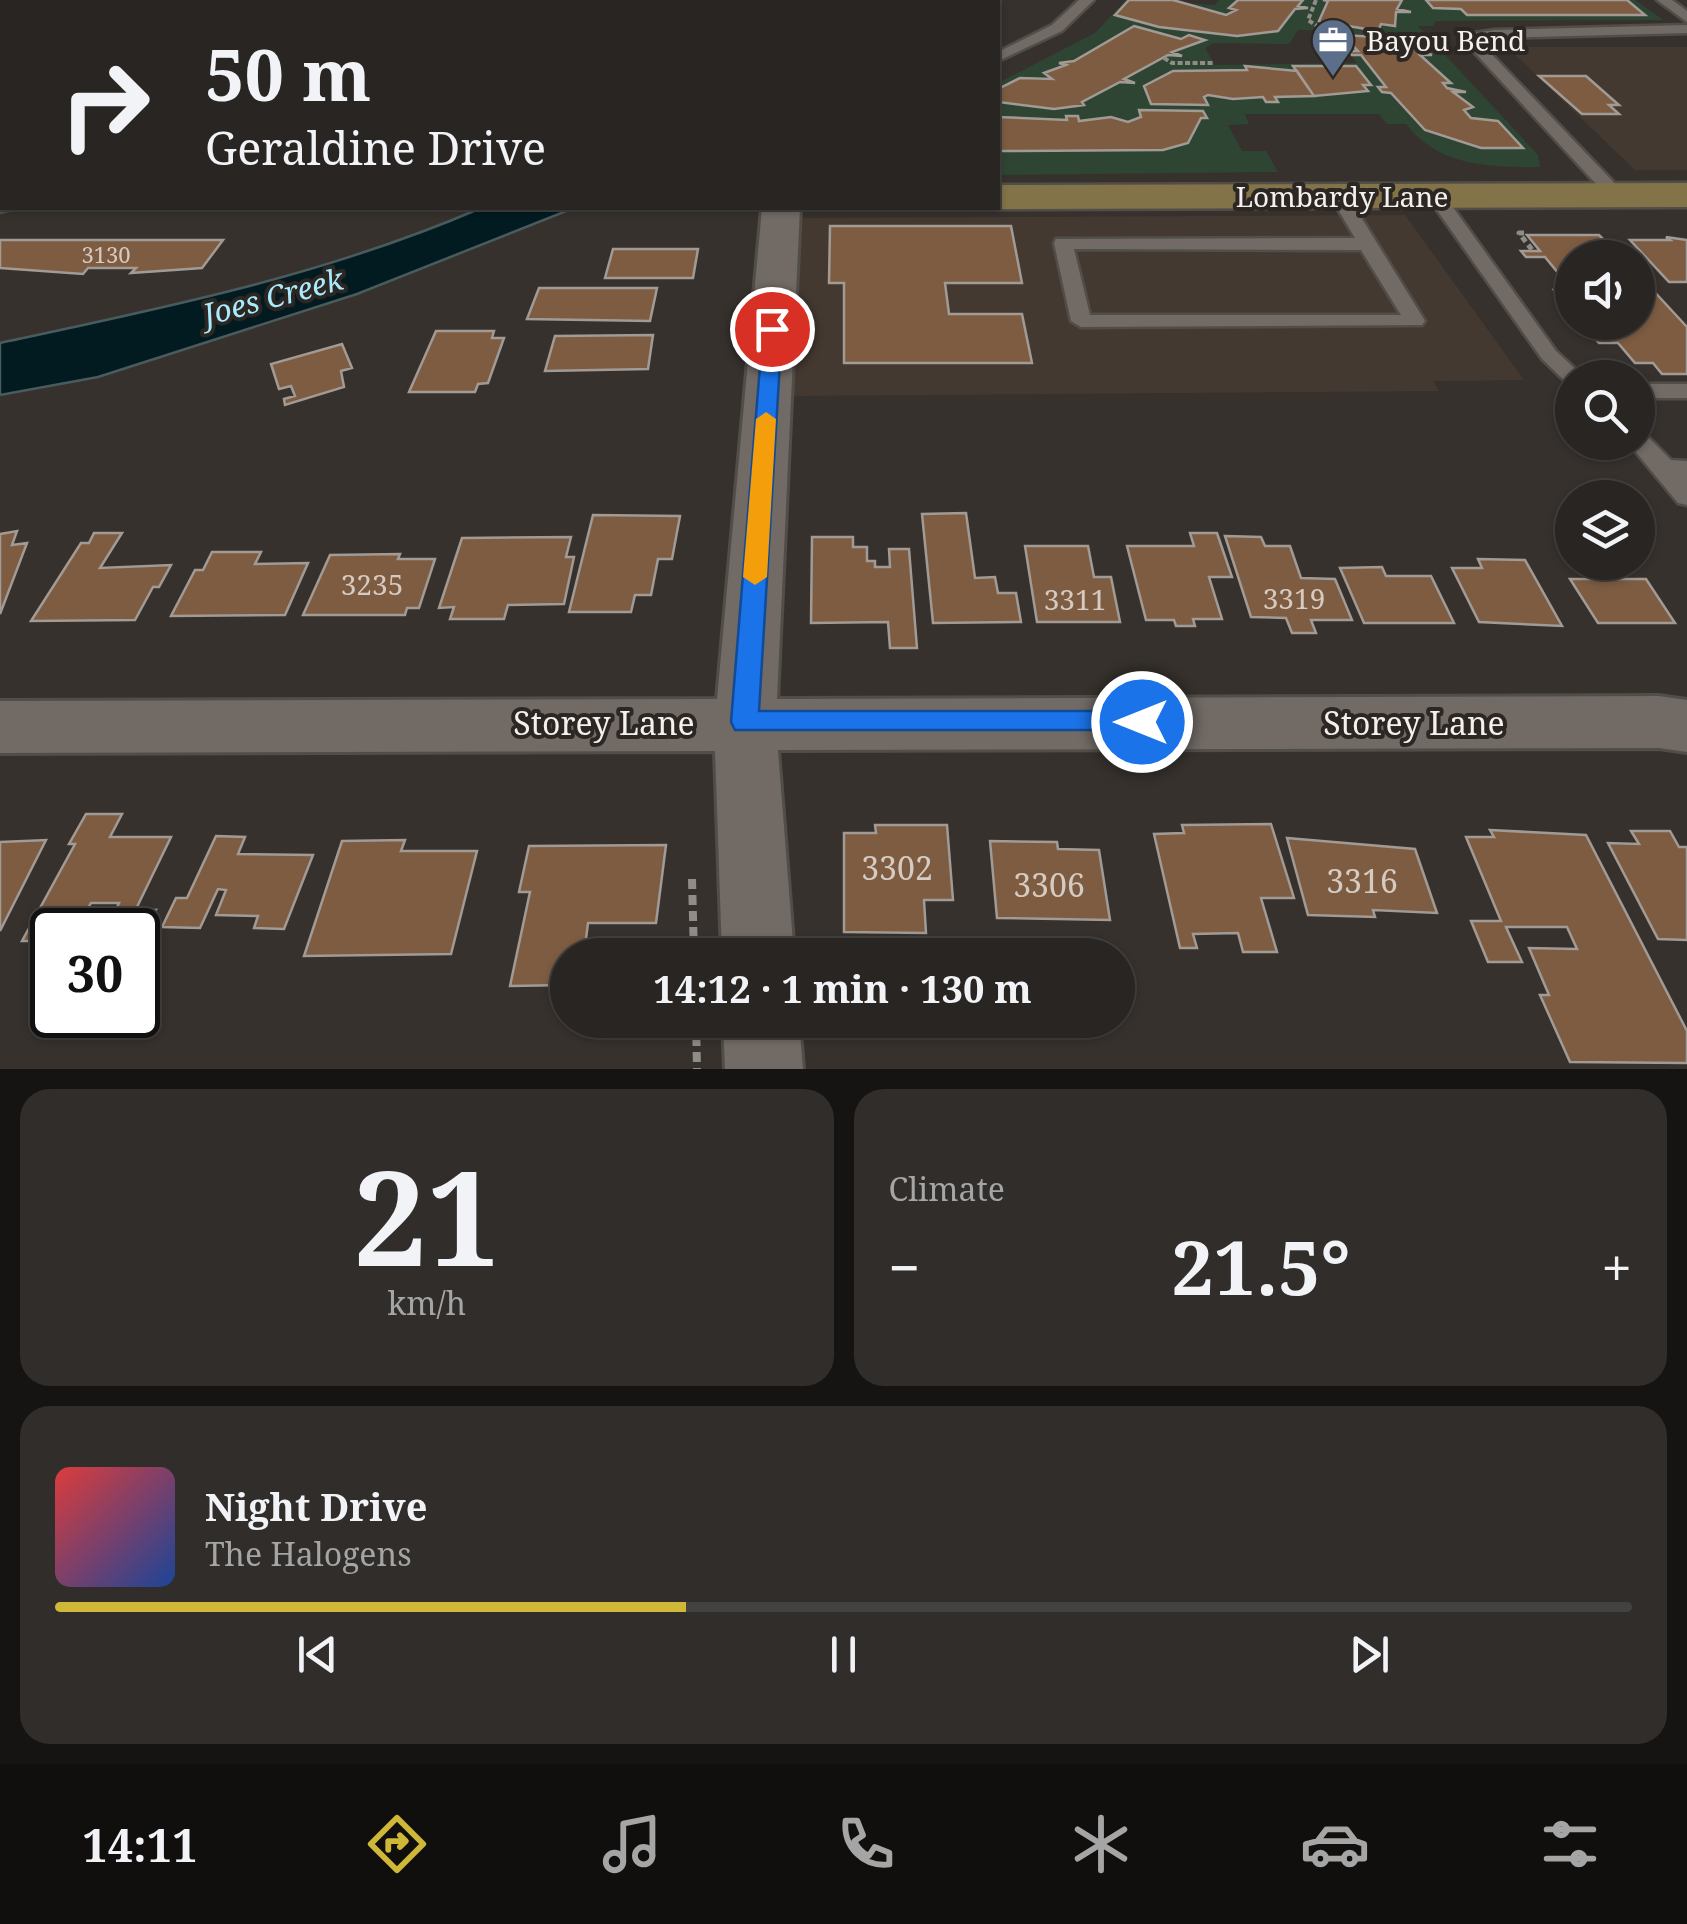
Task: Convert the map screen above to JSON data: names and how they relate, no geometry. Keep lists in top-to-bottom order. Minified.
{"streets":{"main road":["Lombardy Lane"],"street":["Storey Lane"]},"water":["Joes Creek"],"places":{"office":["Bayou Bend"]},"house_numbers":["3130","3235","3319","3311","3302","3316","3306"],"page":{"turn":["50 m","Geraldine Drive"],"limit":"30","trip":"14:12 · 1 min · 130 m","tile":[["21","km/h"],"Climate"],"heat":["−","21.5°","+"],"song":["Night Drive","The Halogens"],"tabs":"14:11"}}
